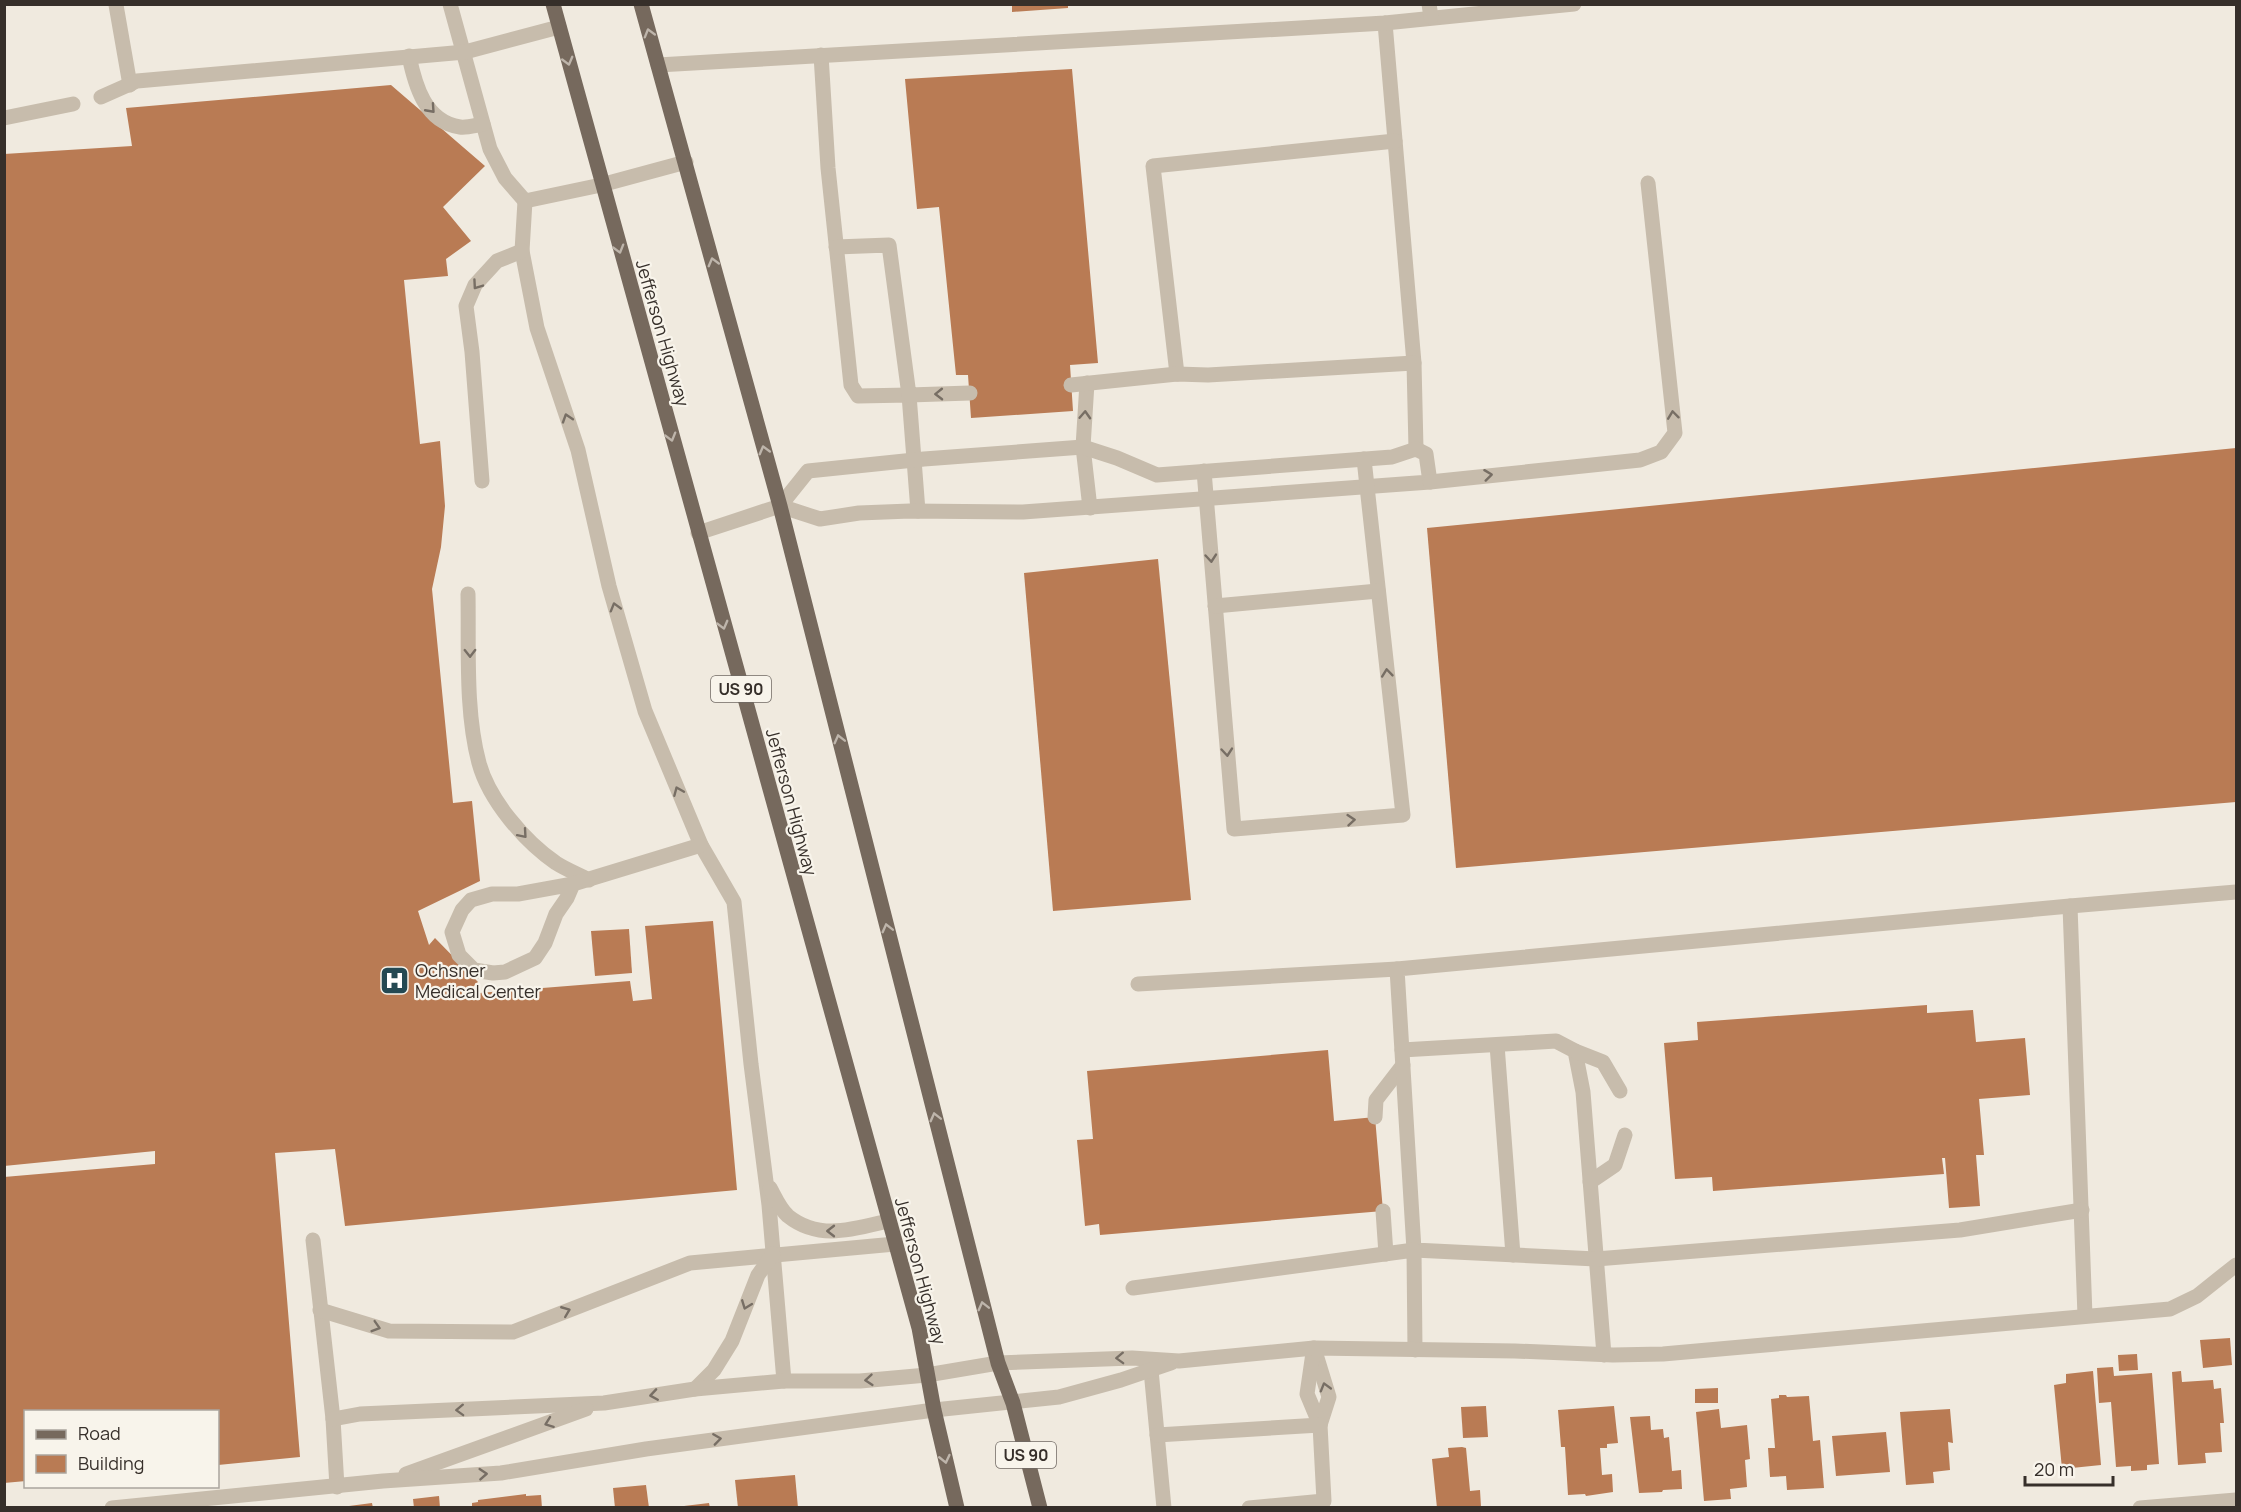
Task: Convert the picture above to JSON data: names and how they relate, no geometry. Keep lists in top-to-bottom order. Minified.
{"streets":{"main road":["Jefferson Highway","US 90"]},"places":{"hospital":["Ochsner Medical Center"]},"legend":["Road","Building"],"scale_bar":"20 m"}
